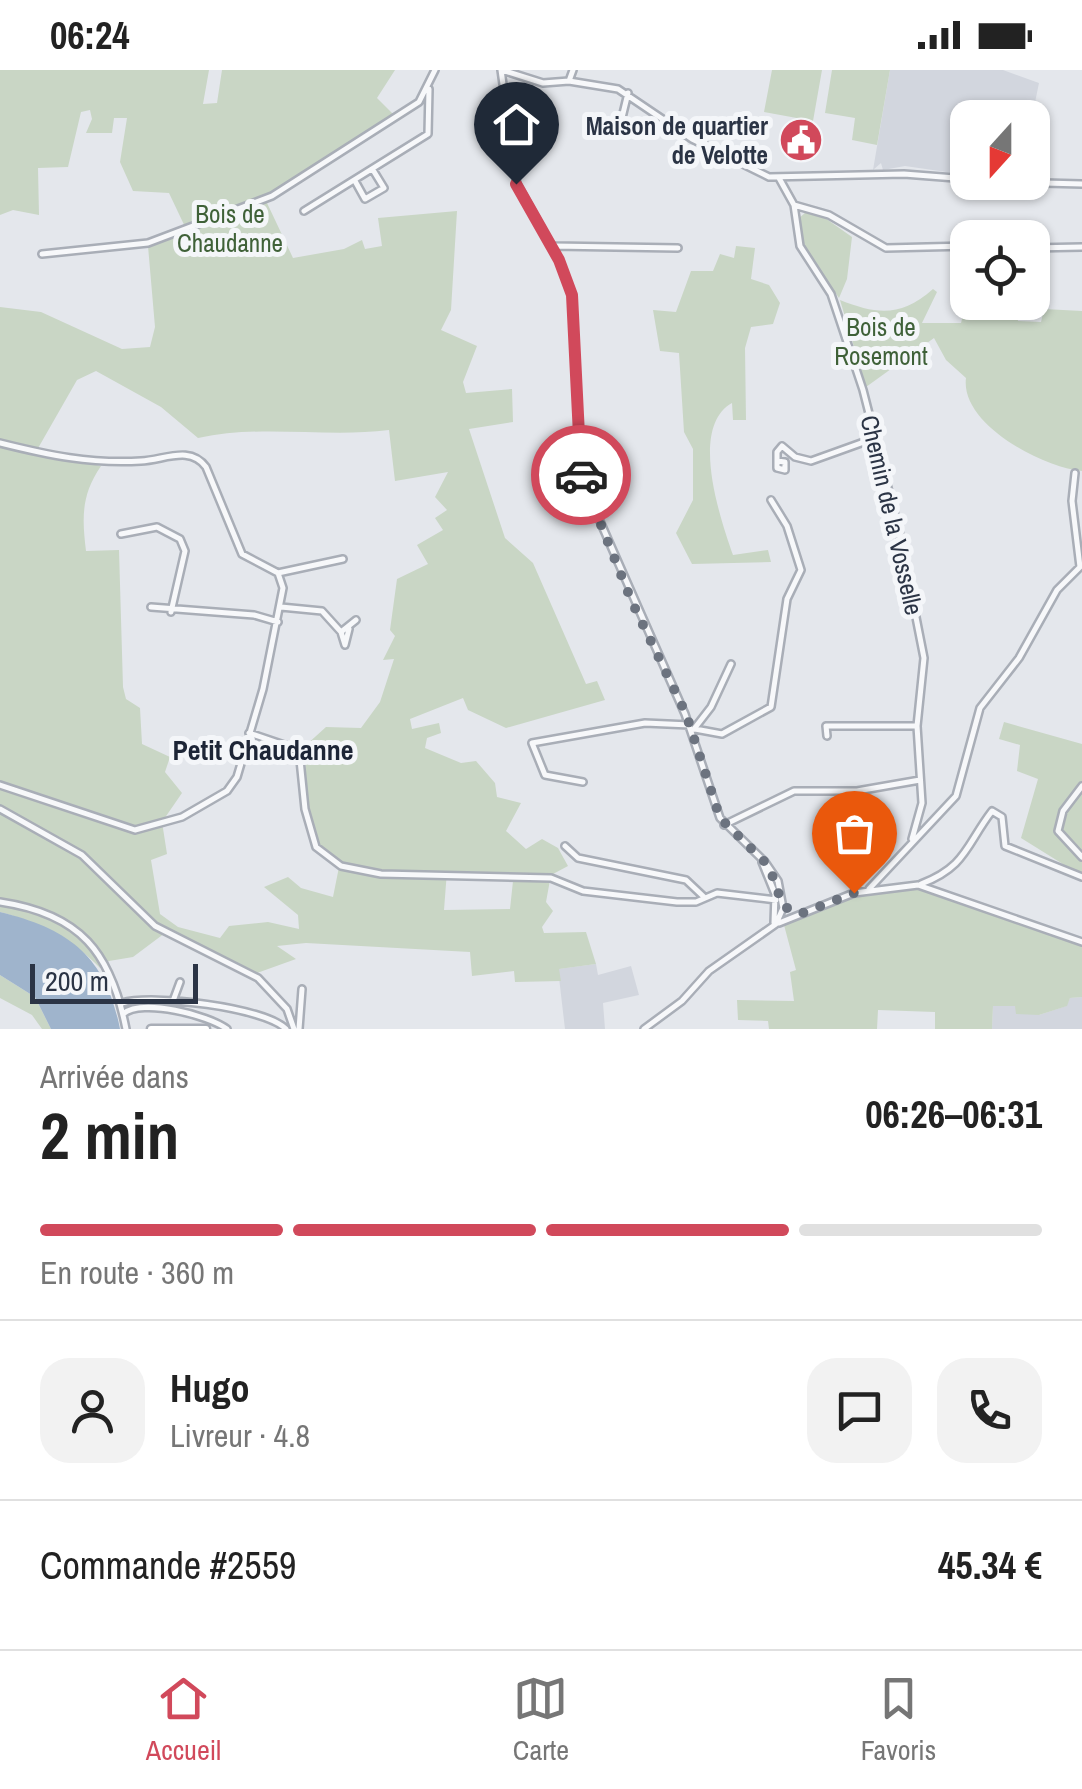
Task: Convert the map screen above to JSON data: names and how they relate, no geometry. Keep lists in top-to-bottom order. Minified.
{"streets":{"street":["Chemin de la Vosselle"]},"districts":["Petit Chaudanne"],"parks":["Bois de Chaudanne","Bois de Rosemont"],"places":{"public building":["Maison de quartier de Velotte"]},"scale_bar":"200 m","north":"bottom","page":{"status":"06:24","scale":"200 m","heading":["2 min","Arrivée dans","06:26–06:31"],"panel":["Hugo","Livreur · 4.8","Commande #2559","45.34 €"],"bar":"En route · 360 m","tabs":["Accueil","Carte","Favoris"]}}
